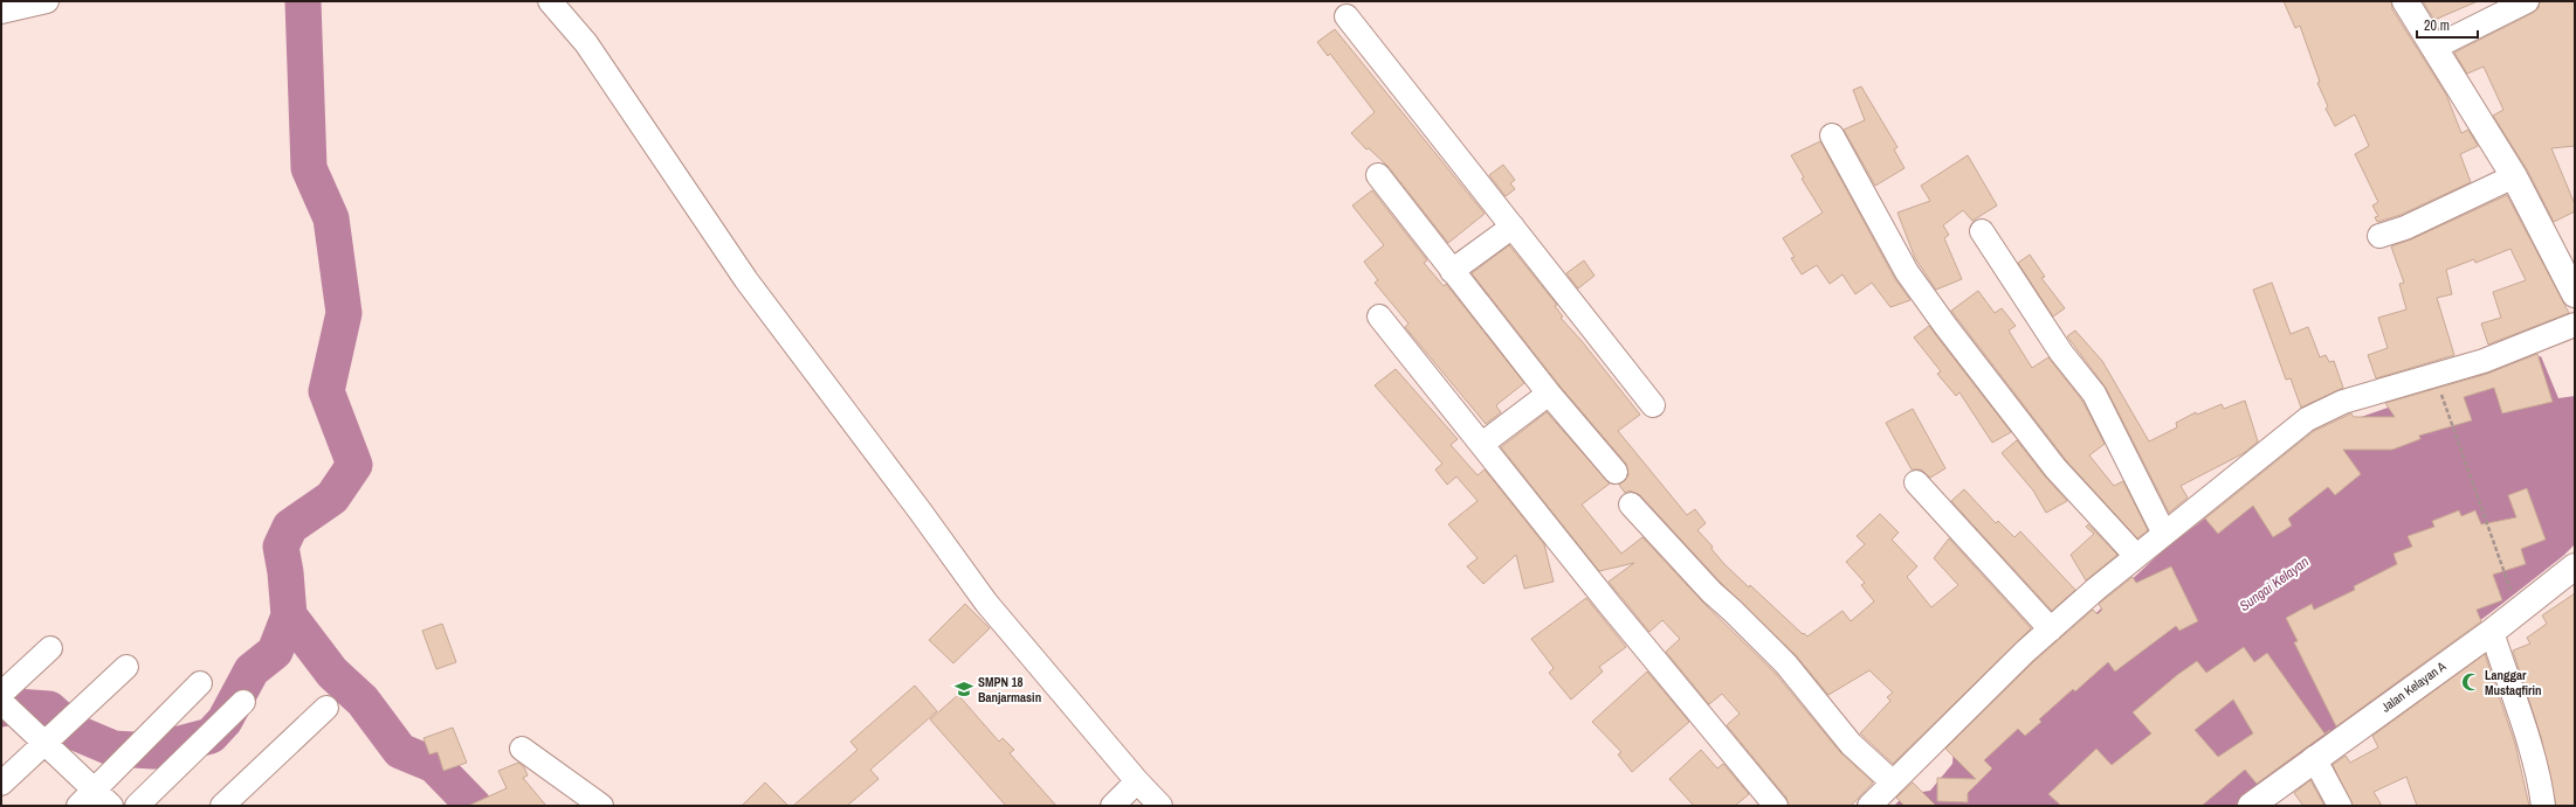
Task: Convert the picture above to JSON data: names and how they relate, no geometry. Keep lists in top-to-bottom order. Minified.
{"streets":{"street":["Jalan Kelayan A"]},"water":["Sungai Kelayan"],"places":{"mosque":["Langgar Mustaqfirin"],"school or university":["SMPN 18 Banjarmasin"]},"scale_bar":"20 m"}
